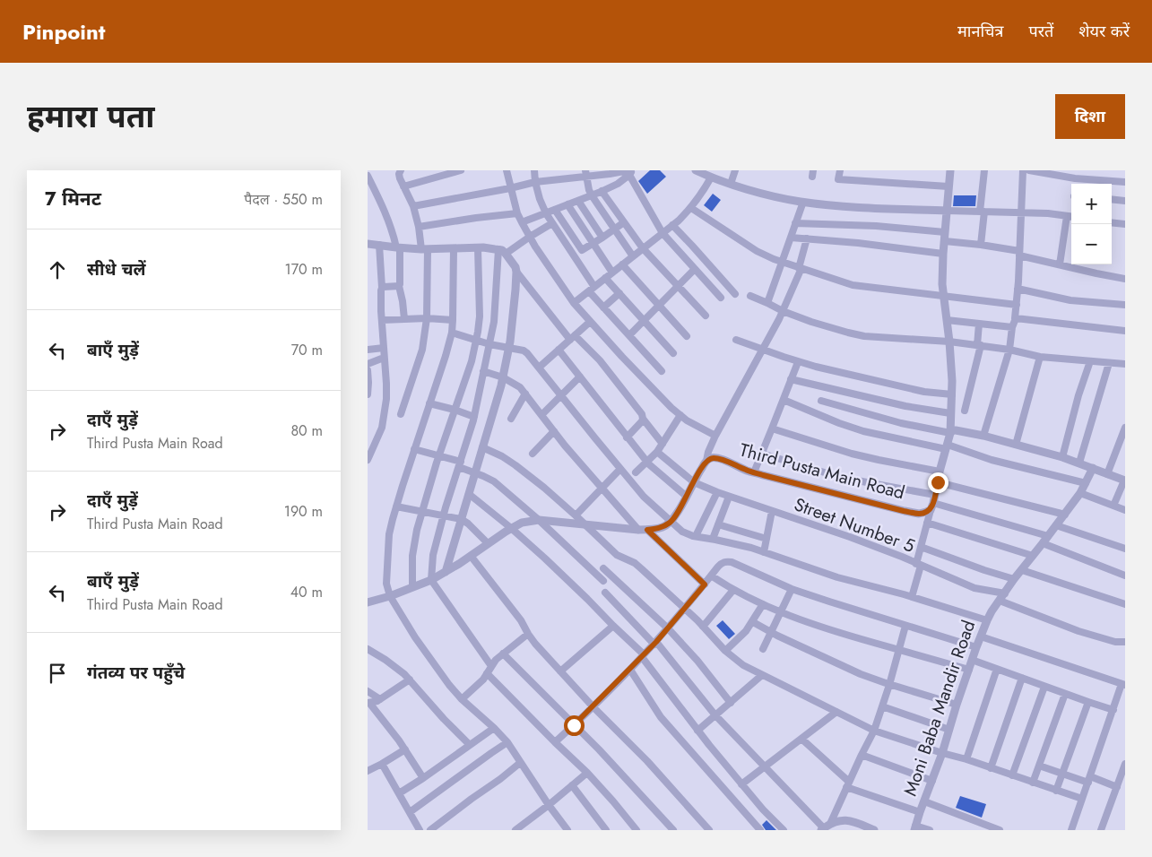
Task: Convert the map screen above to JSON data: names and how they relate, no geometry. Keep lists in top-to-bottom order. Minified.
{"streets":{"street":["Third Pusta Main Road","Street Number 5","Moni Baba Mandir Road"]},"crossings":[["Street Number 5","Moni Baba Mandir Road"]],"page":{"header":"Pinpoint","nav":["मानचित्र","परतें","शेयर करें"],"title":"हमारा पता","buttons":"दिशा","heading":["7 मिनट","पैदल · 550 m"],"map_buttons":["+","−"],"list":[["सीधे चलें","170 m"],["बाएँ मुड़ें","70 m"],["दाएँ मुड़ें","Third Pusta Main Road","80 m"],["दाएँ मुड़ें","Third Pusta Main Road","190 m"],["बाएँ मुड़ें","Third Pusta Main Road","40 m"],"गंतव्य पर पहुँचे"]}}
